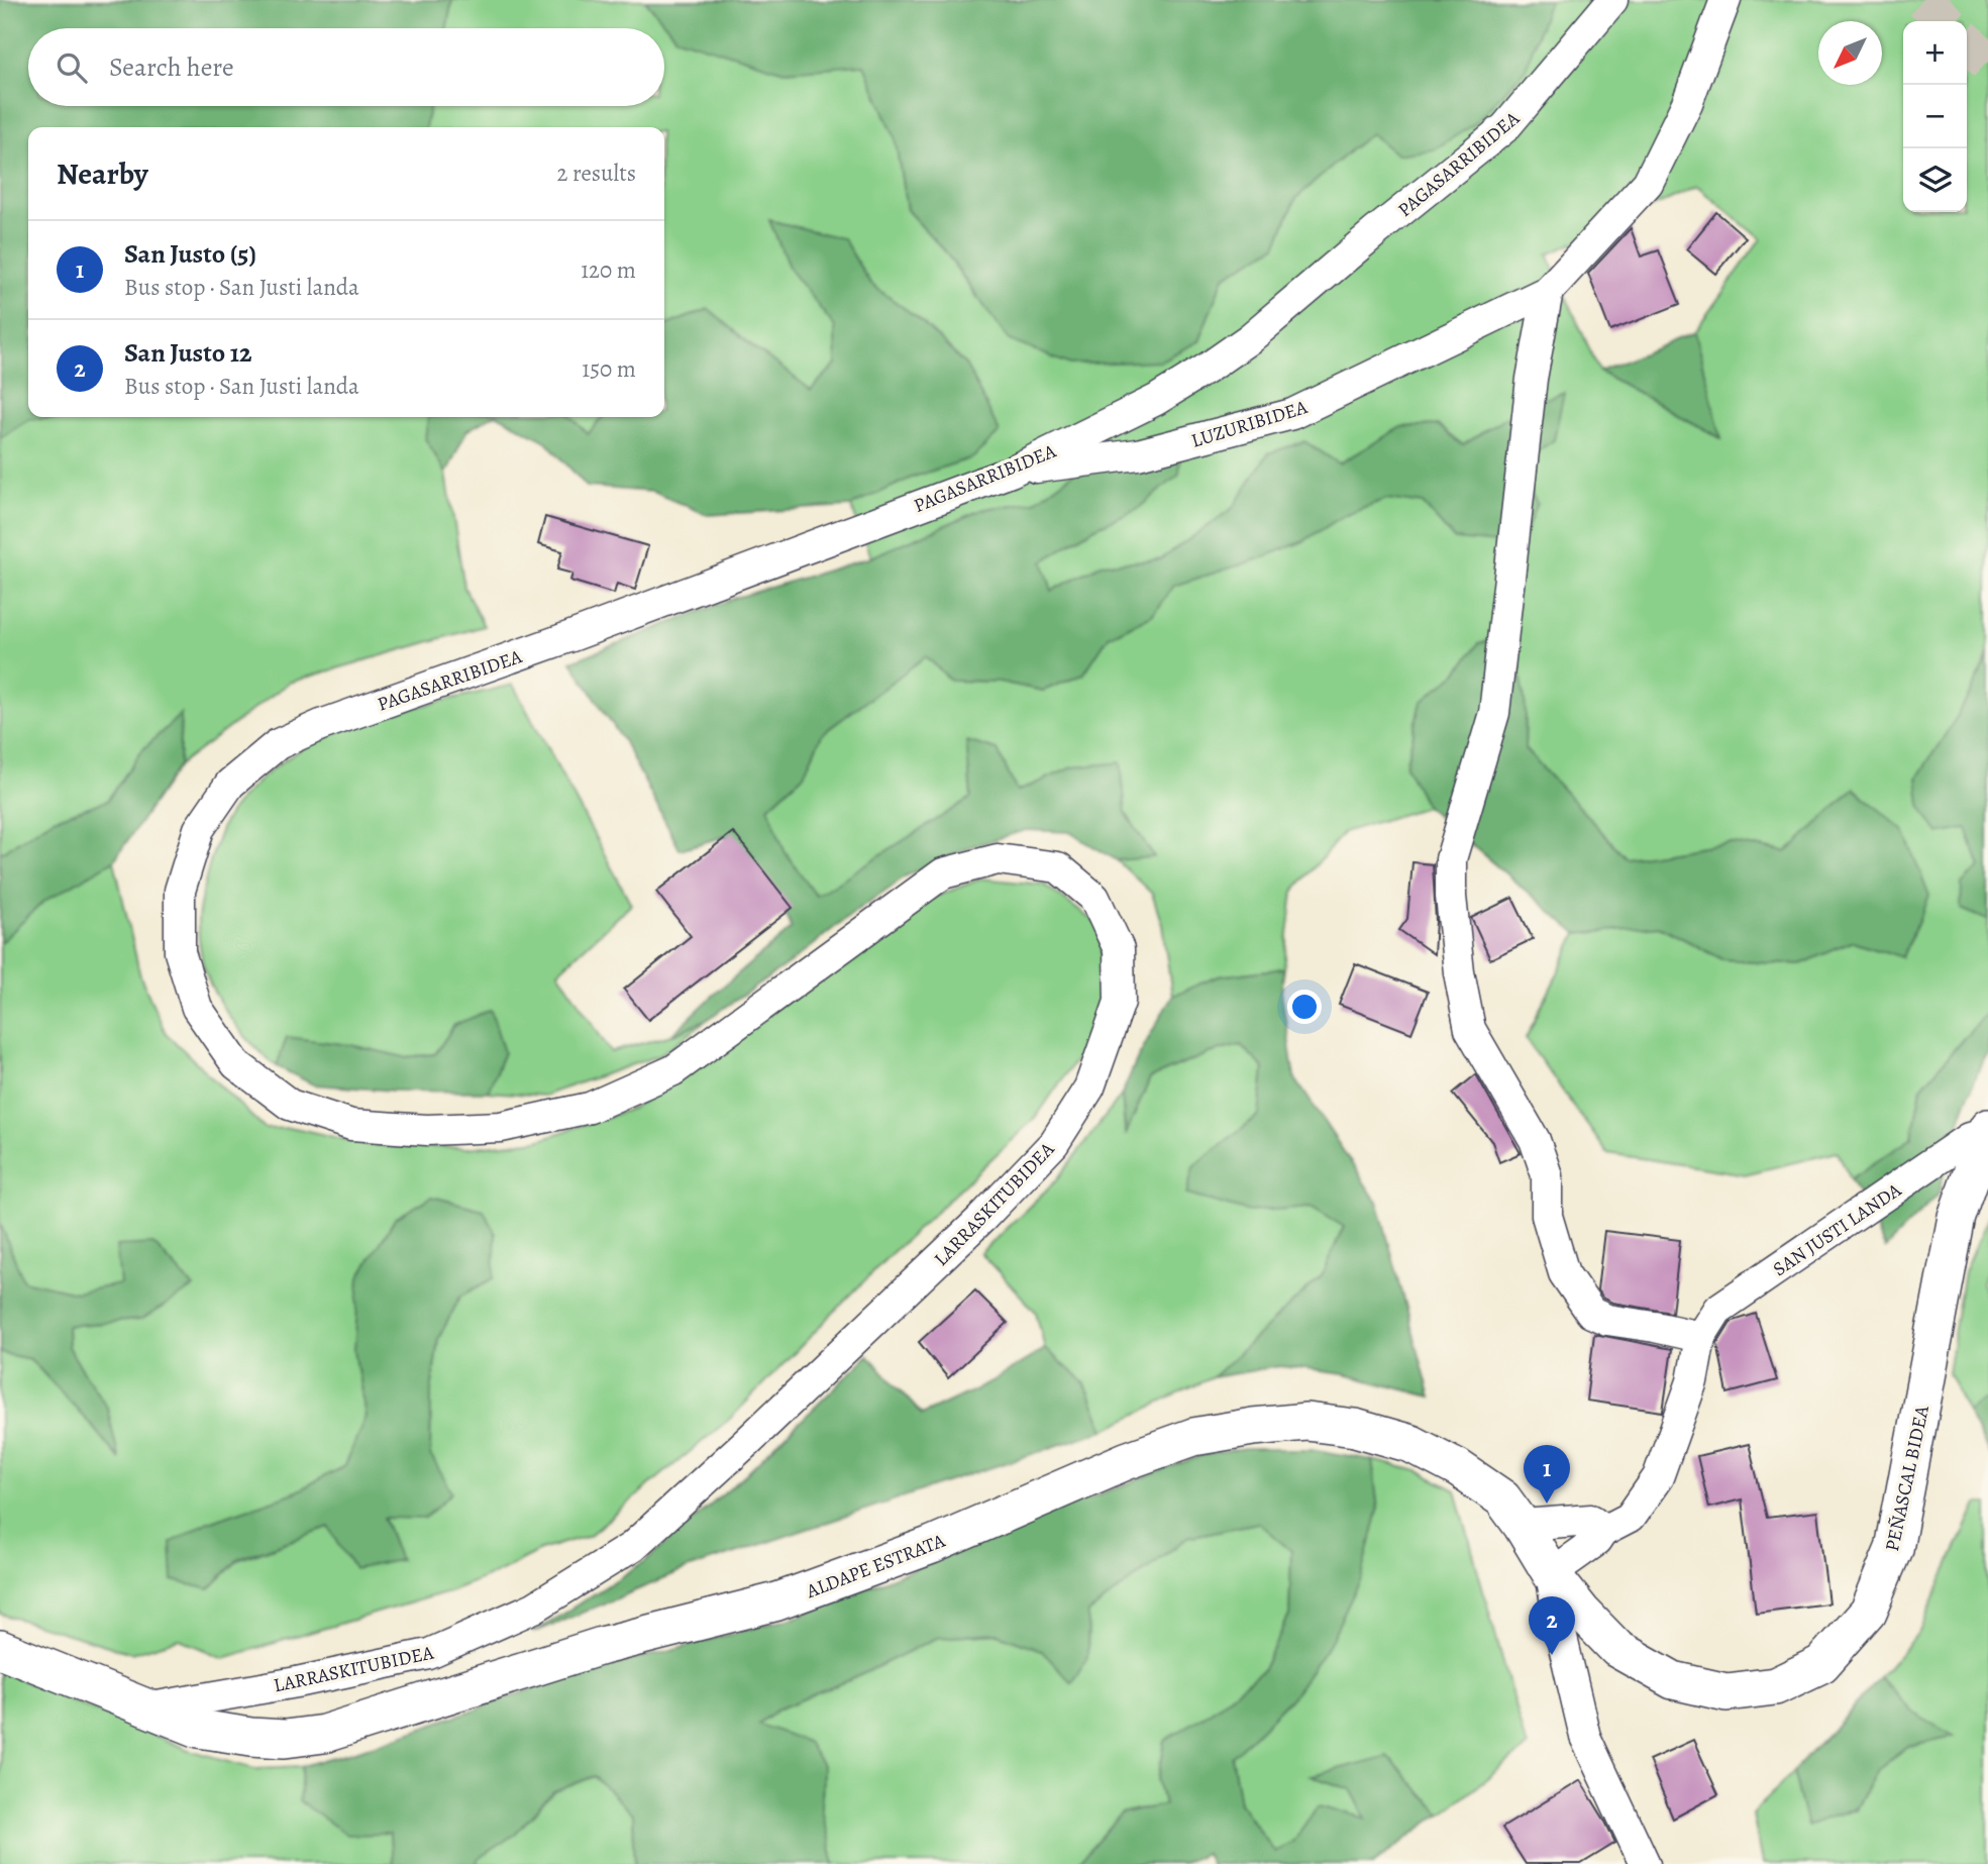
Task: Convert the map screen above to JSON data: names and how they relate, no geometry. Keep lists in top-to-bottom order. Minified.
{"streets":{"street":["PAGASARRIBIDEA","LUZURIBIDEA","LARRASKITUBIDEA","SAN JUSTI LANDA","PEÑASCAL BIDEA","ALDAPE ESTRATA"]},"crossings":[["PAGASARRIBIDEA","LUZURIBIDEA"],["PAGASARRIBIDEA","LARRASKITUBIDEA"],["LARRASKITUBIDEA","ALDAPE ESTRATA"],["SAN JUSTI LANDA","PEÑASCAL BIDEA"],["SAN JUSTI LANDA","ALDAPE ESTRATA"],["PEÑASCAL BIDEA","ALDAPE ESTRATA"]],"north":"bottom left","page":{"map_buttons":["+","−"],"search":"Search here","heading":["Nearby","2 results"],"list":[{"mark":"1","name":"San Justo (5)","note":"Bus stop · San Justi landa","value":"120 m"},{"mark":"2","name":"San Justo 12","note":"Bus stop · San Justi landa","value":"150 m"}],"pins":["1","2"]}}
